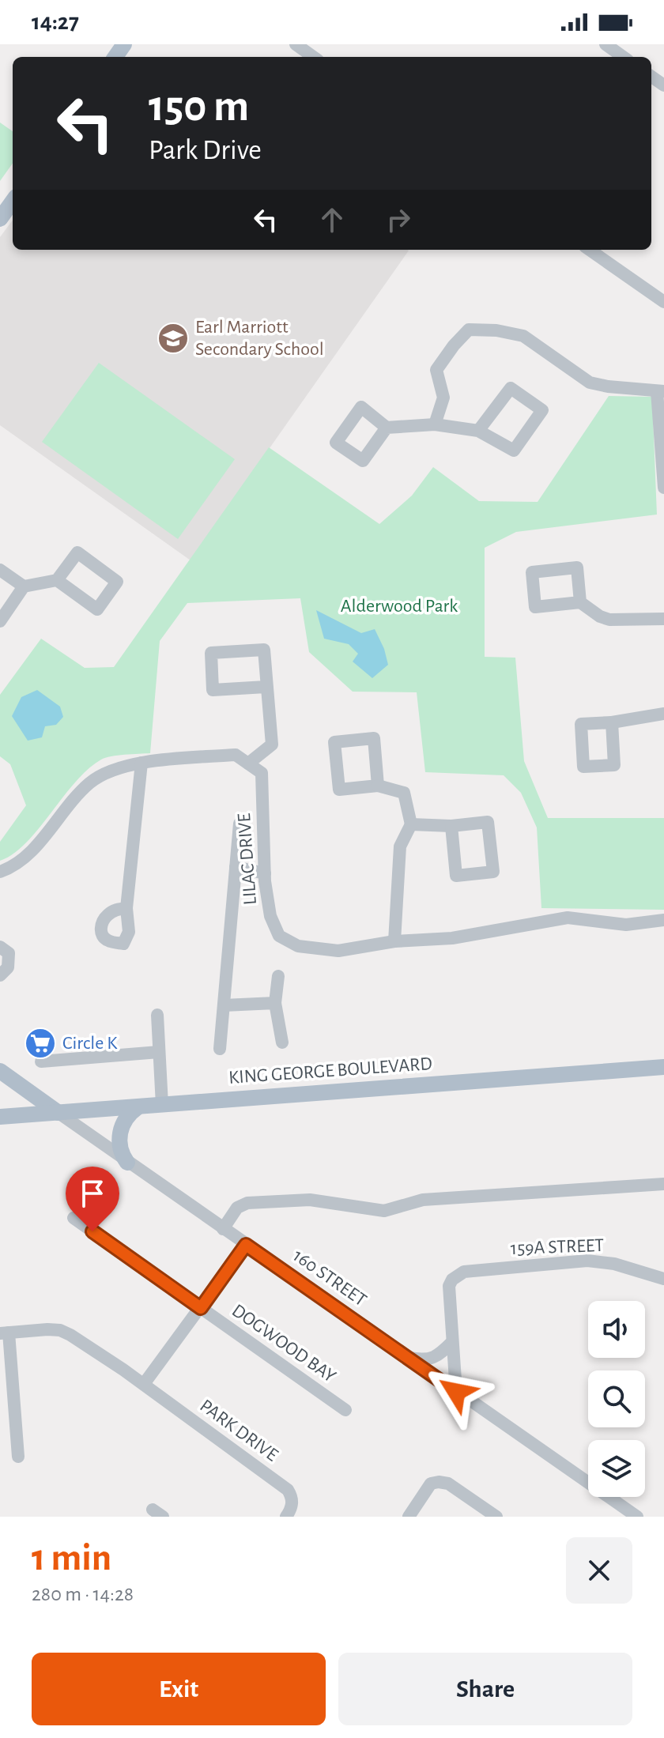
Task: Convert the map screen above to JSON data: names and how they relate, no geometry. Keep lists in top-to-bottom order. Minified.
{"streets":{"main road":["KING GEORGE BOULEVARD","160 STREET"],"street":["LILAC DRIVE","159A STREET","DOGWOOD BAY","PARK DRIVE"]},"crossings":[["KING GEORGE BOULEVARD","160 STREET"]],"parks":["Alderwood Park"],"places":{"school or university":["Earl Marriott Secondary School"],"supermarket":["Circle K"]},"page":{"status":"14:27","turn":["150 m","Park Drive"],"heading":["1 min","280 m · 14:28"],"buttons":["Exit","Share"]}}
